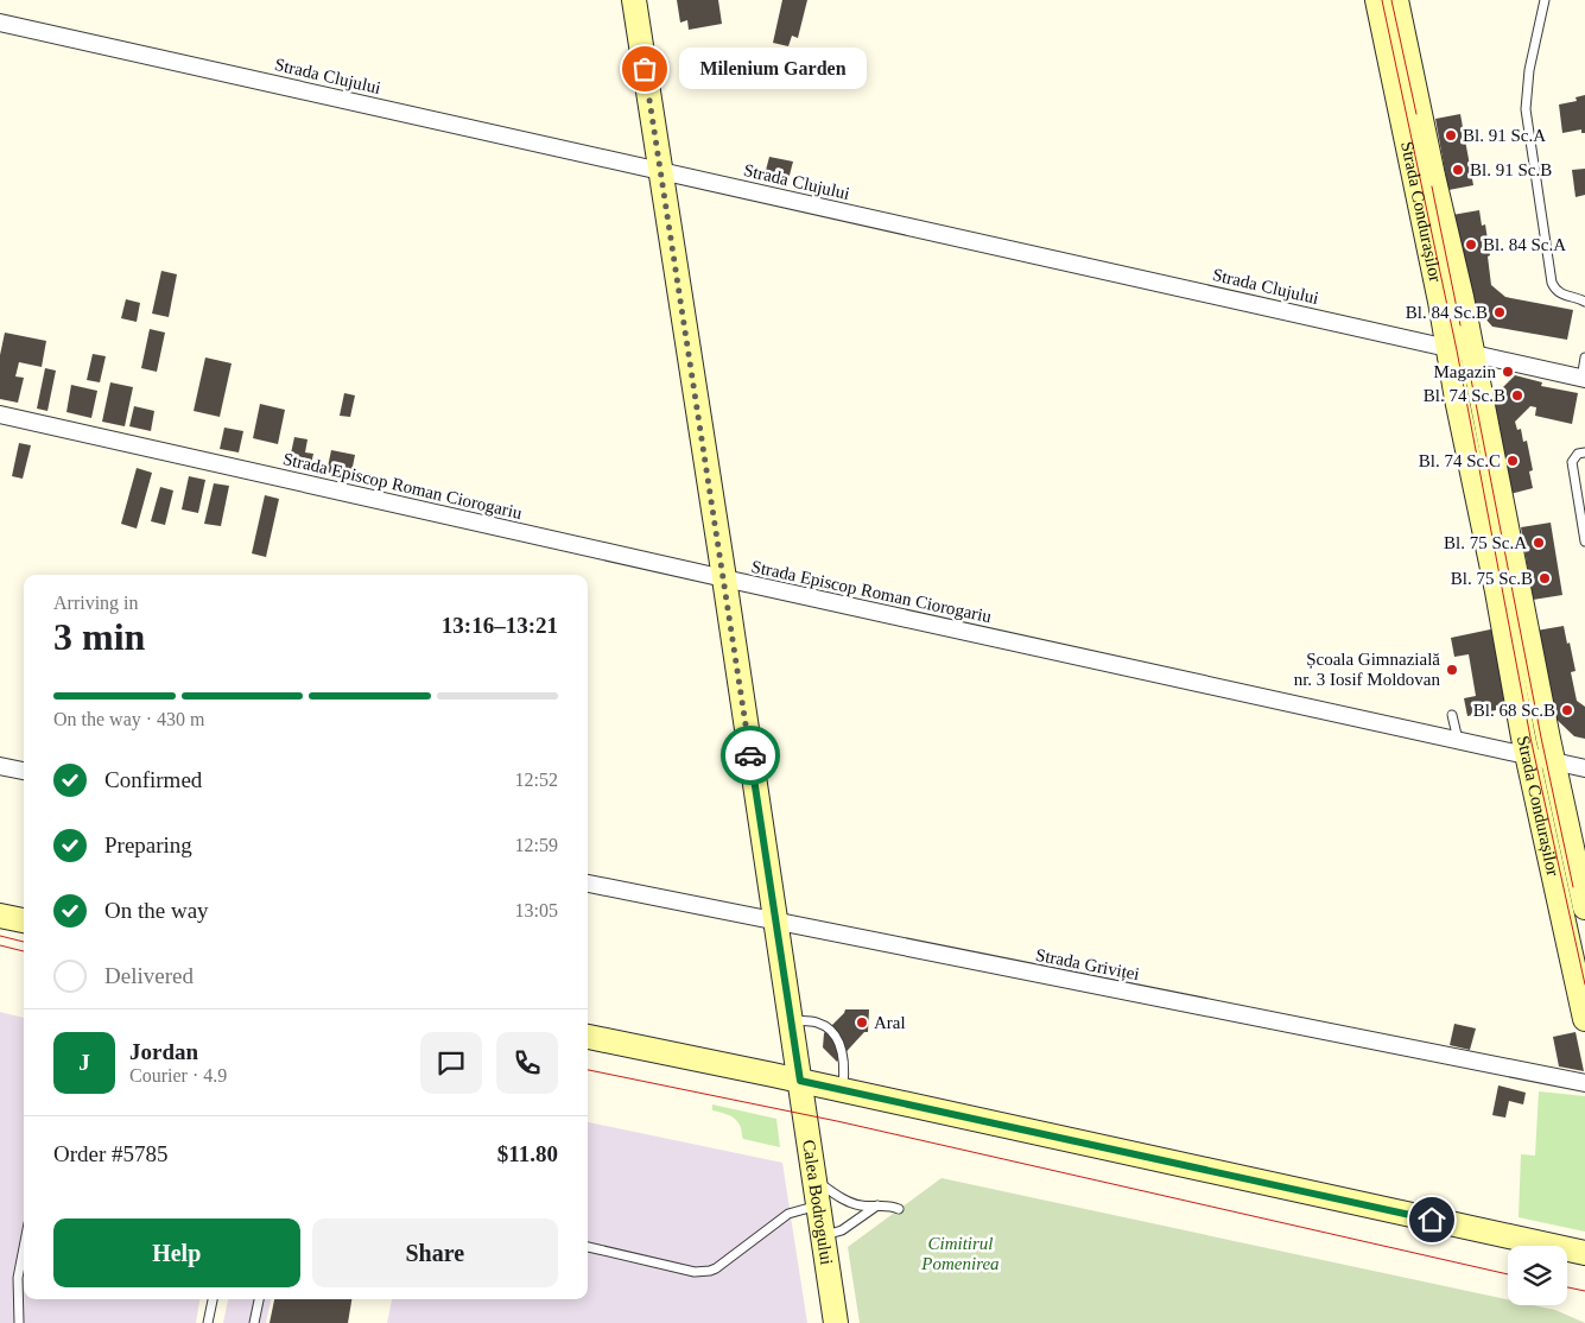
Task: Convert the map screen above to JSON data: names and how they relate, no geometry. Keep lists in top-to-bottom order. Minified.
{"streets":{"main road":["Strada Condurașilor","Calea Bodrogului"],"street":["Strada Clujului","Strada Episcop Roman Ciorogariu","Strada Griviței"]},"crossings":[["Strada Clujului","Strada Condurașilor"],["Strada Clujului","Calea Bodrogului"],["Strada Condurașilor","Strada Episcop Roman Ciorogariu"],["Strada Episcop Roman Ciorogariu","Calea Bodrogului"],["Strada Griviței","Calea Bodrogului"]],"parks":["Cimitirul Pomenirea"],"places":["Milenium Garden","Bl. 91 Sc.A","Bl. 91 Sc.B","Bl. 84 Sc.A","Bl. 84 Sc.B","Magazin","Bl. 74 Sc.B","Bl. 74 Sc.C","Bl. 75 Sc.A","Bl. 75 Sc.B","Școala Gimnazială nr. 3 Iosif Moldovan","Bl. 68 Sc.B","Aral"],"page":{"bubble":"Milenium Garden","heading":["3 min","Arriving in","13:16–13:21"],"panel":["Jordan","Courier · 4.9","Order #5785","$11.80"],"bar":"On the way · 430 m","list":[["Confirmed","12:52"],["Preparing","12:59"],["On the way","13:05"],"Delivered"],"round":"J","buttons":["Help","Share"]}}
